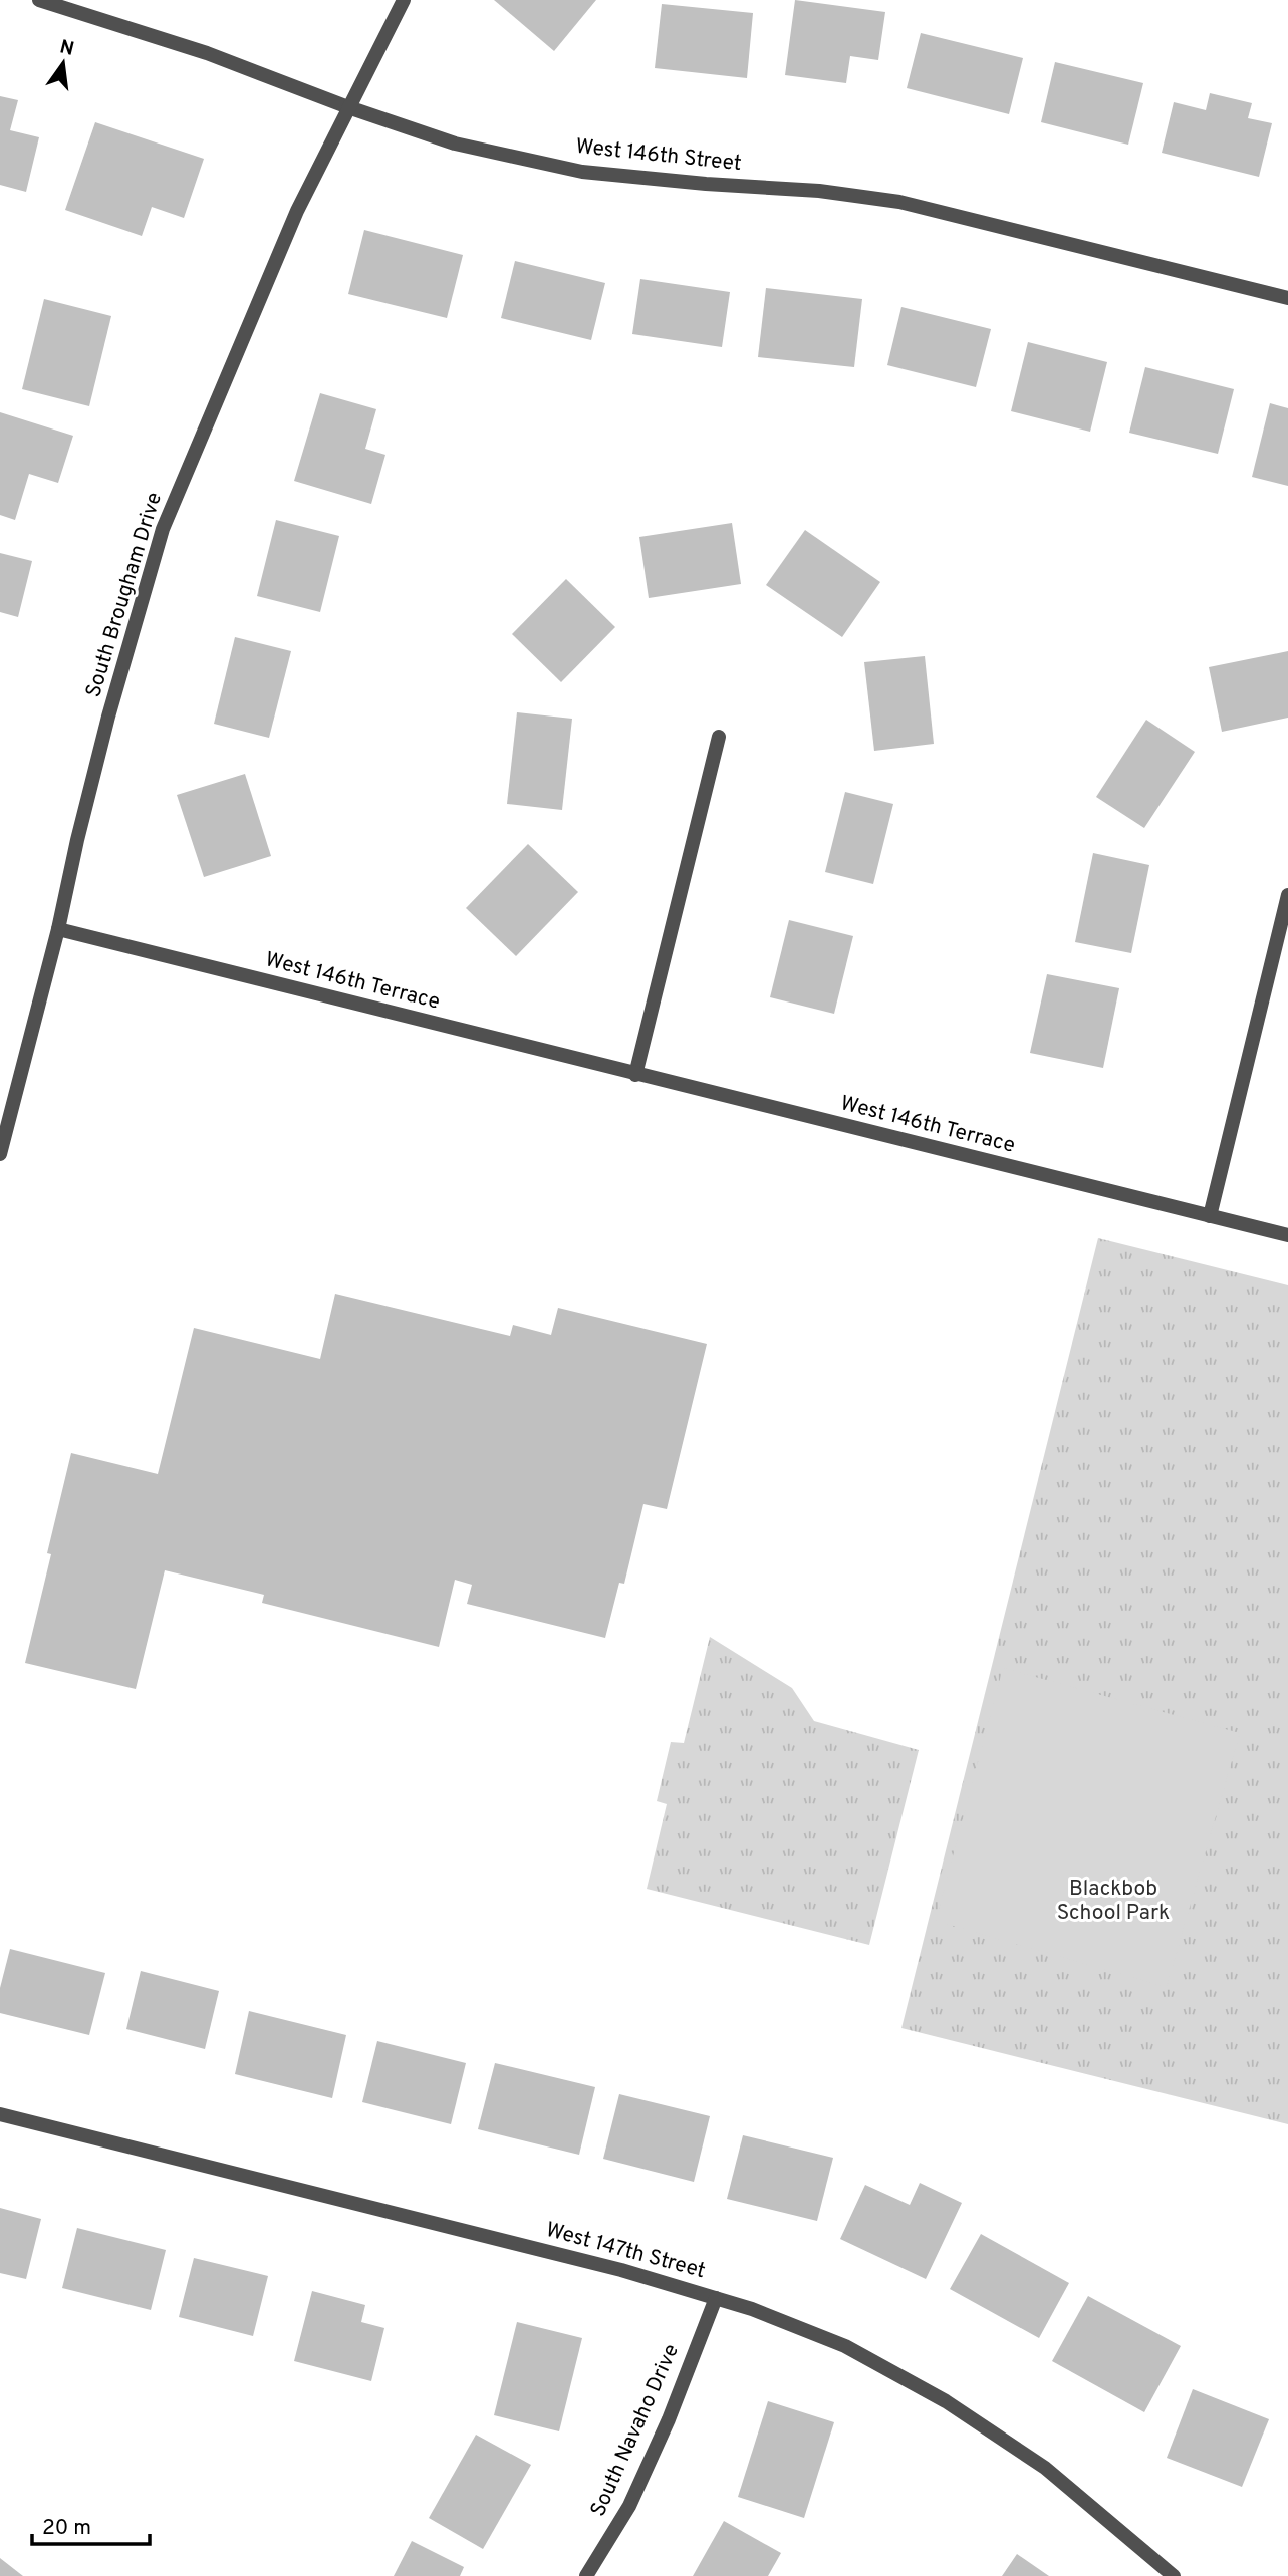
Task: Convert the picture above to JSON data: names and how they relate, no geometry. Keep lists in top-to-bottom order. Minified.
{"streets":{"street":["West 146th Street","South Brougham Drive","West 146th Terrace","West 147th Street","South Navaho Drive"]},"crossings":[["West 146th Street","South Brougham Drive"],["South Brougham Drive","West 146th Terrace"],["West 147th Street","South Navaho Drive"]],"parks":["Blackbob School Park"],"scale_bar":"20 m","north":"top"}
